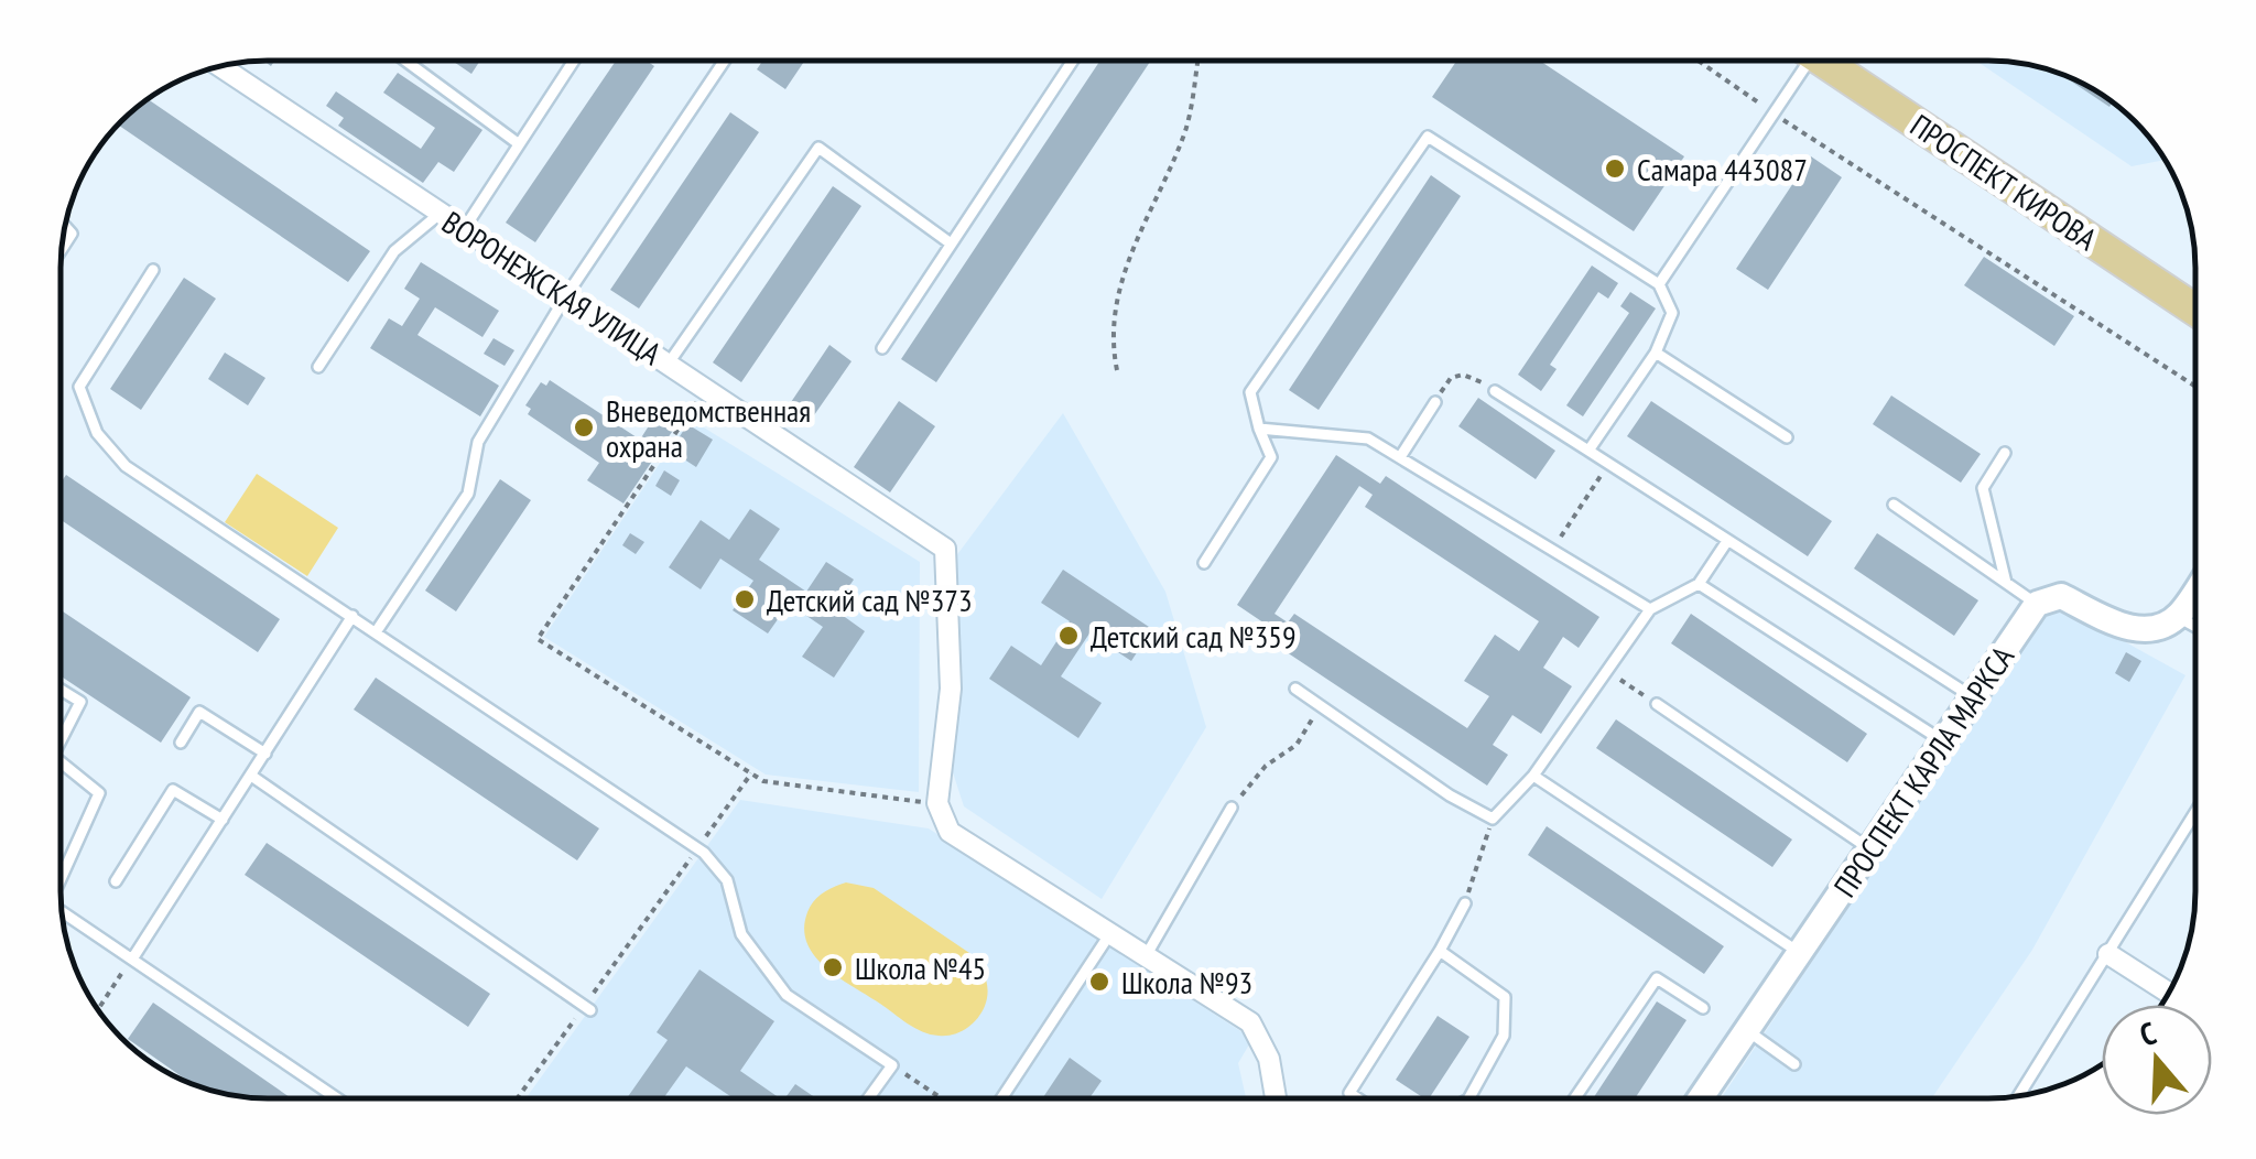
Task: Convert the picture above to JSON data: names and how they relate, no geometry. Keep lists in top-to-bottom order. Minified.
{"streets":{"main road":["ПРОСПЕКТ КИРОВА"],"street":["ВОРОНЕЖСКАЯ УЛИЦА","ПРОСПЕКТ КАРЛА МАРКСА"]},"places":["Самара 443087","Вневедомственная охрана","Детский сад №373","Детский сад №359","Школа №45","Школа №93"],"north":"top"}
